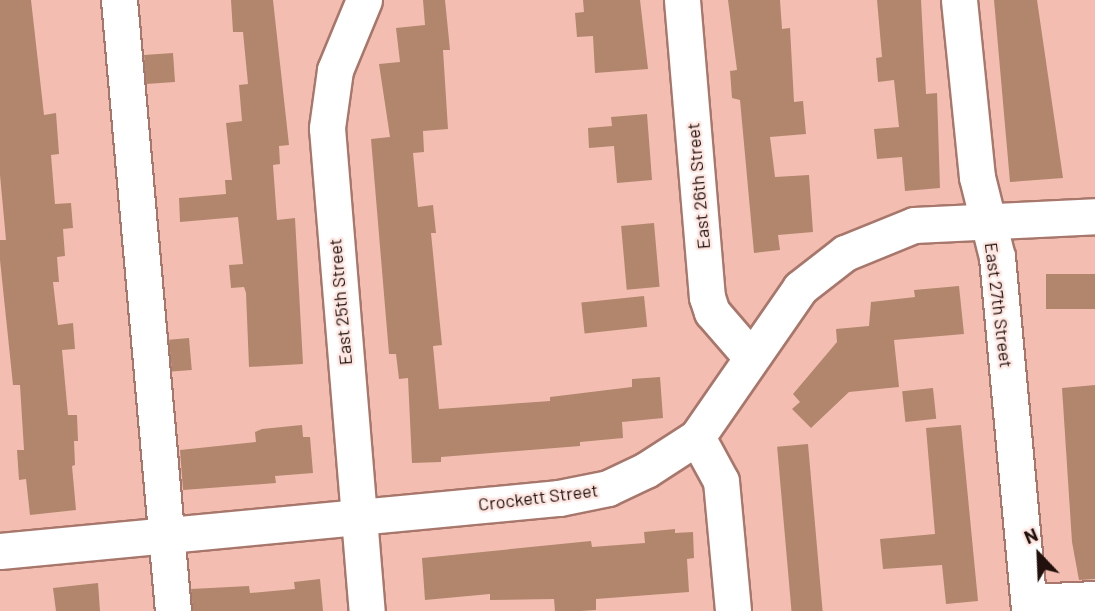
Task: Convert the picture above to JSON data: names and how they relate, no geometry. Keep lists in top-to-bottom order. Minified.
{"streets":{"street":["East 26th Street","East 25th Street","East 27th Street","Crockett Street"]},"crossings":[["East 26th Street","Crockett Street"],["East 25th Street","Crockett Street"],["East 27th Street","Crockett Street"]],"north":"top left"}
